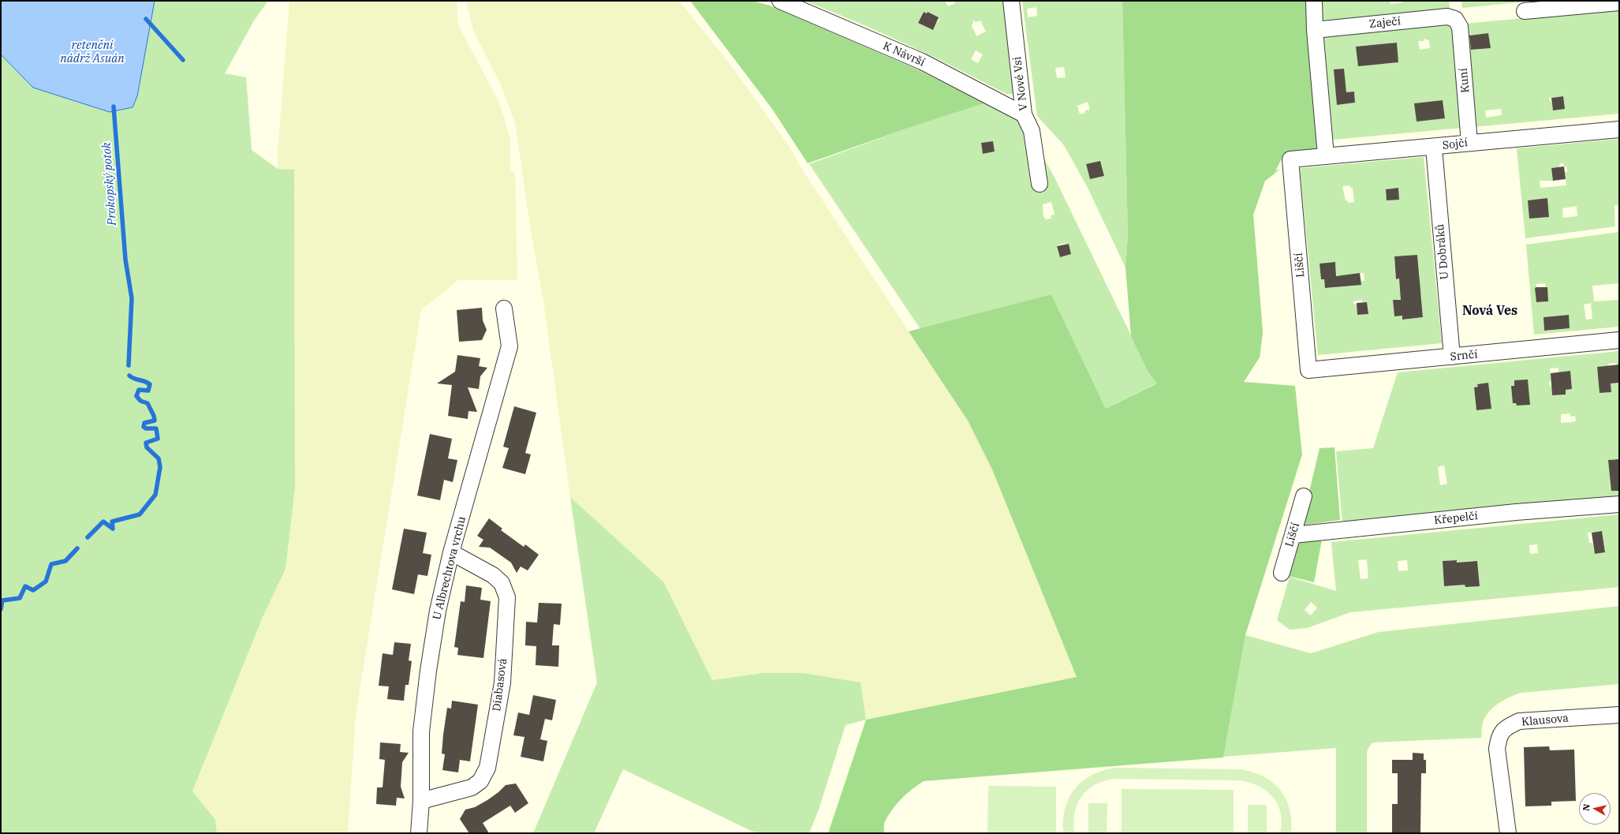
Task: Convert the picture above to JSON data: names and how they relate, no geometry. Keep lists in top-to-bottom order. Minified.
{"streets":{"street":["Zaječí","K Návrší","Kuní","V Nové Vsi","Sojčí","U Dobráků","Liščí","Srnčí","Křepelčí","U Albrechtova vrchu","Diabasová","Klausova"]},"crossings":[["Zaječí","Kuní"],["K Návrší","V Nové Vsi"],["Kuní","Sojčí"],["Sojčí","U Dobráků"],["Sojčí","Liščí"],["U Dobráků","Srnčí"],["Liščí","Srnčí"],["Liščí","Křepelčí"],["U Albrechtova vrchu","Diabasová"]],"districts":["Nová Ves"],"water":["retenční nádrž Asuán","Prokopský potok"],"north":"left"}
